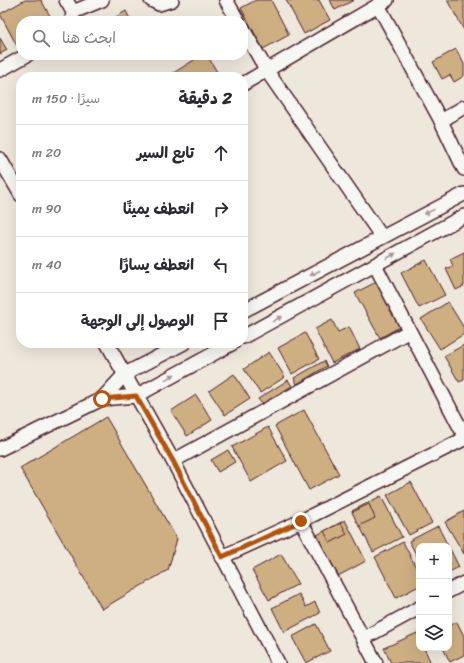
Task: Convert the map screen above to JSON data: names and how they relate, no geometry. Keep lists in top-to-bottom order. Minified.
{"page":{"search":"ابحث هنا","heading":["2 دقيقة","سيرًا · 150 m"],"list":[["تابع السير","20 m"],["انعطف يمينًا","90 m"],["انعطف يسارًا","40 m"],"الوصول إلى الوجهة"],"map_buttons":["+","−"]}}
